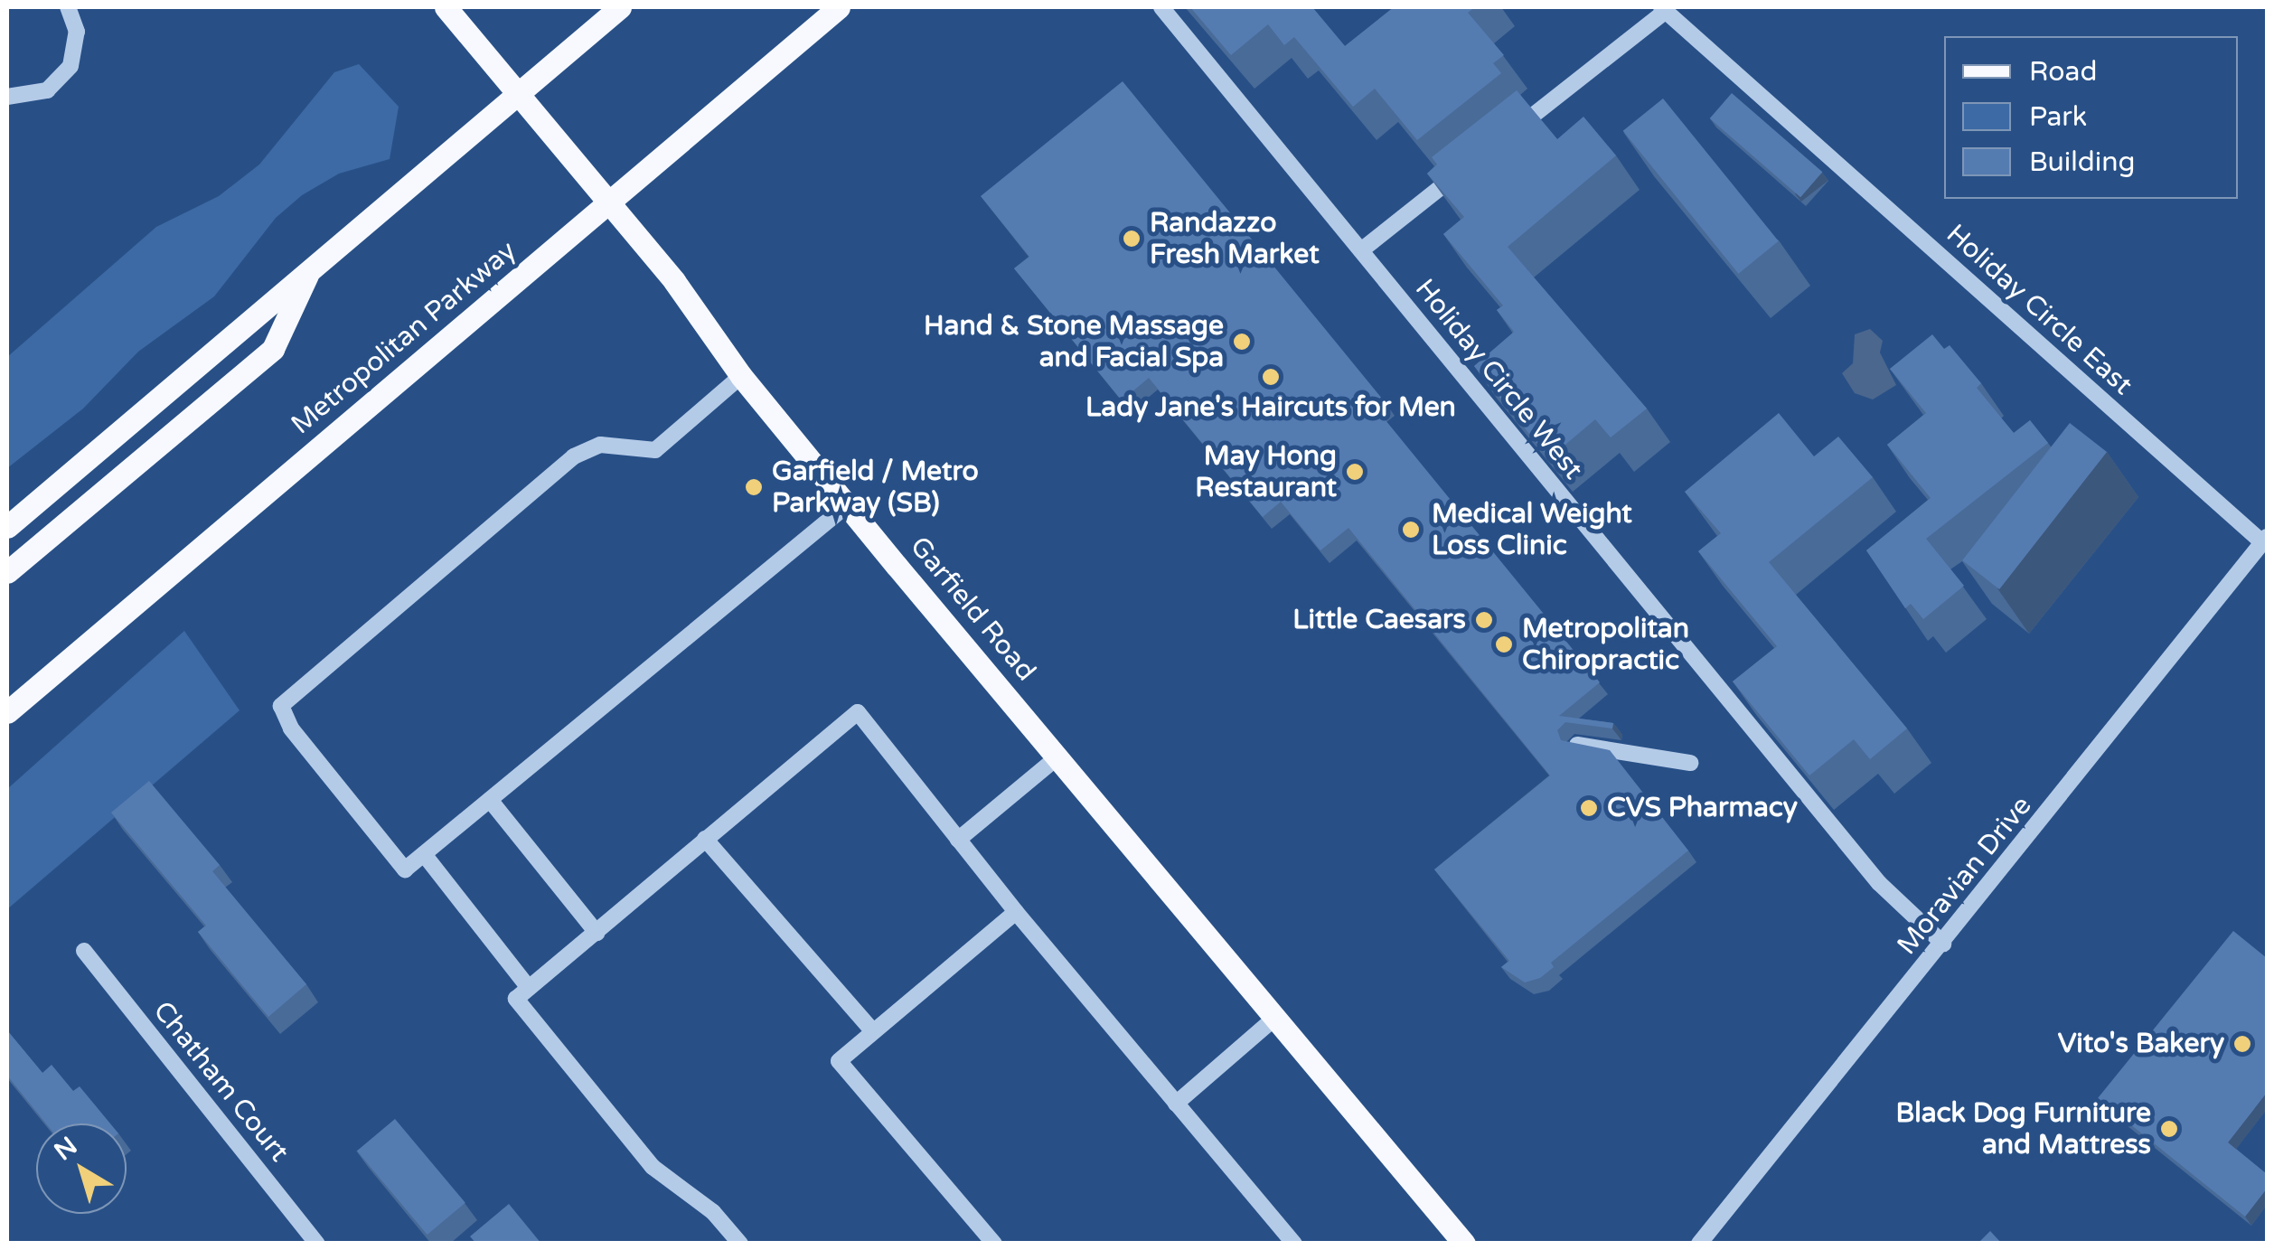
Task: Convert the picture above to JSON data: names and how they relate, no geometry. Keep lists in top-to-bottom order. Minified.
{"streets":{"main road":["Metropolitan Parkway","Garfield Road"],"street":["Holiday Circle East","Holiday Circle West","Moravian Drive","Chatham Court"]},"crossings":[["Holiday Circle East","Moravian Drive"],["Metropolitan Parkway","Garfield Road"],["Holiday Circle West","Moravian Drive"]],"places":["Randazzo Fresh Market","Hand & Stone Massage and Facial Spa","Lady Jane's Haircuts for Men","May Hong Restaurant","Garfield / Metro Parkway (SB)","Medical Weight Loss Clinic","Little Caesars","Metropolitan Chiropractic","CVS Pharmacy","Vito's Bakery","Black Dog Furniture and Mattress"],"legend":["Road","Park","Building"],"north":"top left"}
